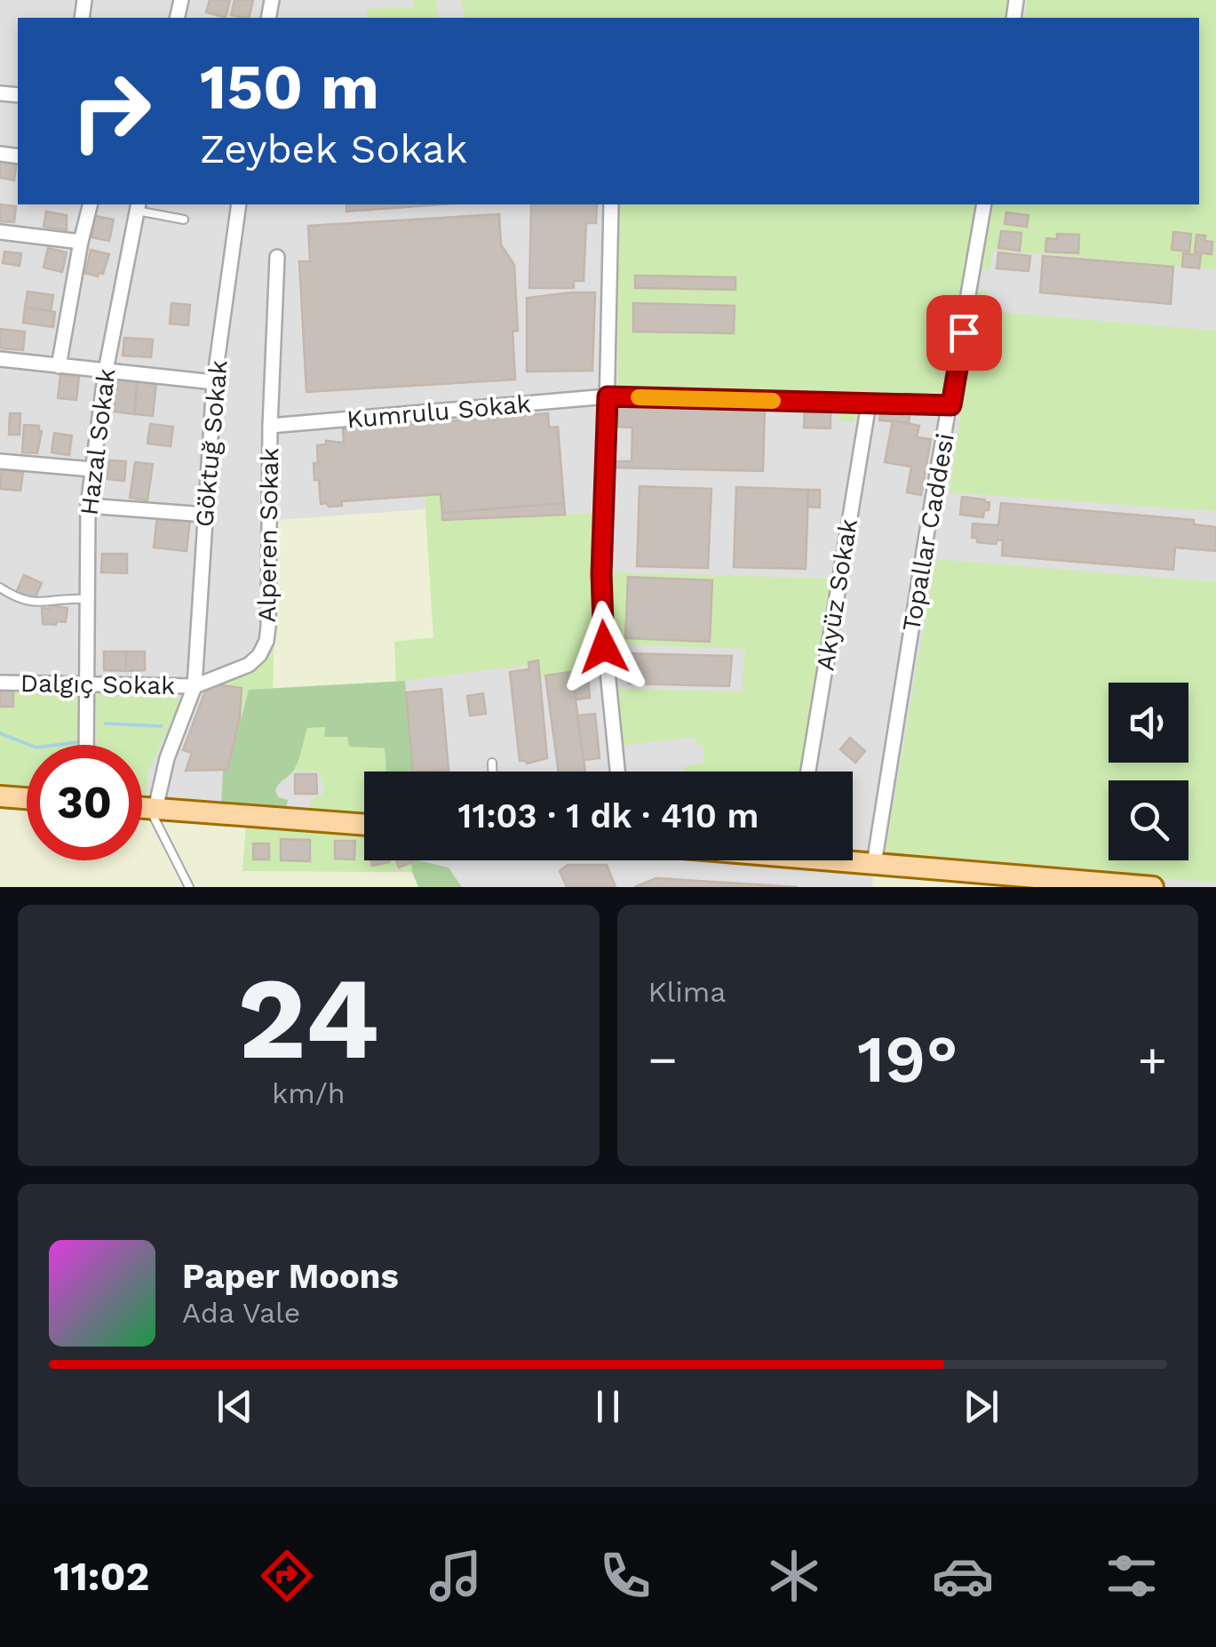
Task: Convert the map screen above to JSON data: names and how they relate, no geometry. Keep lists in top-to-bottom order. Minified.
{"streets":{"street":["Kumrulu Sokak","Hazal Sokak","Göktuğ Sokak","Topallar Caddesi","Alperen Sokak","Akyüz Sokak","Dalgıç Sokak"]},"crossings":[["Kumrulu Sokak","Topallar Caddesi"],["Kumrulu Sokak","Alperen Sokak"],["Kumrulu Sokak","Akyüz Sokak"],["Hazal Sokak","Dalgıç Sokak"],["Göktuğ Sokak","Alperen Sokak"],["Göktuğ Sokak","Dalgıç Sokak"],["Alperen Sokak","Dalgıç Sokak"]],"page":{"turn":["150 m","Zeybek Sokak"],"limit":"30","trip":"11:03 · 1 dk · 410 m","tile":[["24","km/h"],"Klima"],"heat":["−","19°","+"],"song":["Paper Moons","Ada Vale"],"tabs":"11:02"}}
